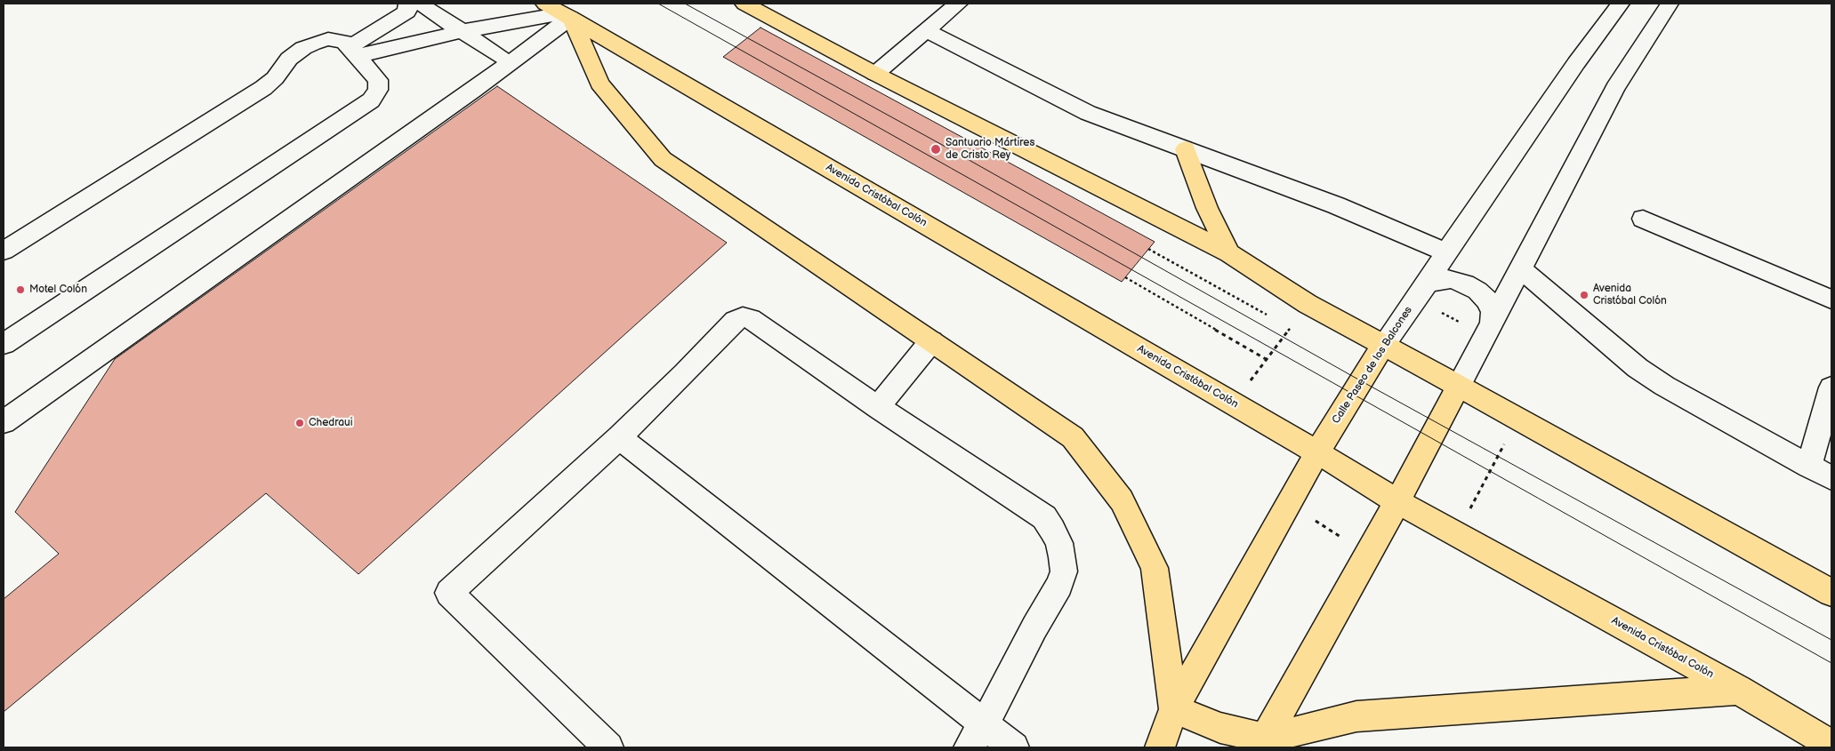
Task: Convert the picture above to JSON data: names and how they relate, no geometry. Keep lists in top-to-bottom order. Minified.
{"streets":{"main road":["Avenida Cristóbal Colón","Calle Paseo de los Balcones"]},"crossings":[["Avenida Cristóbal Colón","Calle Paseo de los Balcones"]],"places":["Santuario Mártires de Cristo Rey","Motel Colón","Avenida Cristóbal Colón","Chedraui"]}
